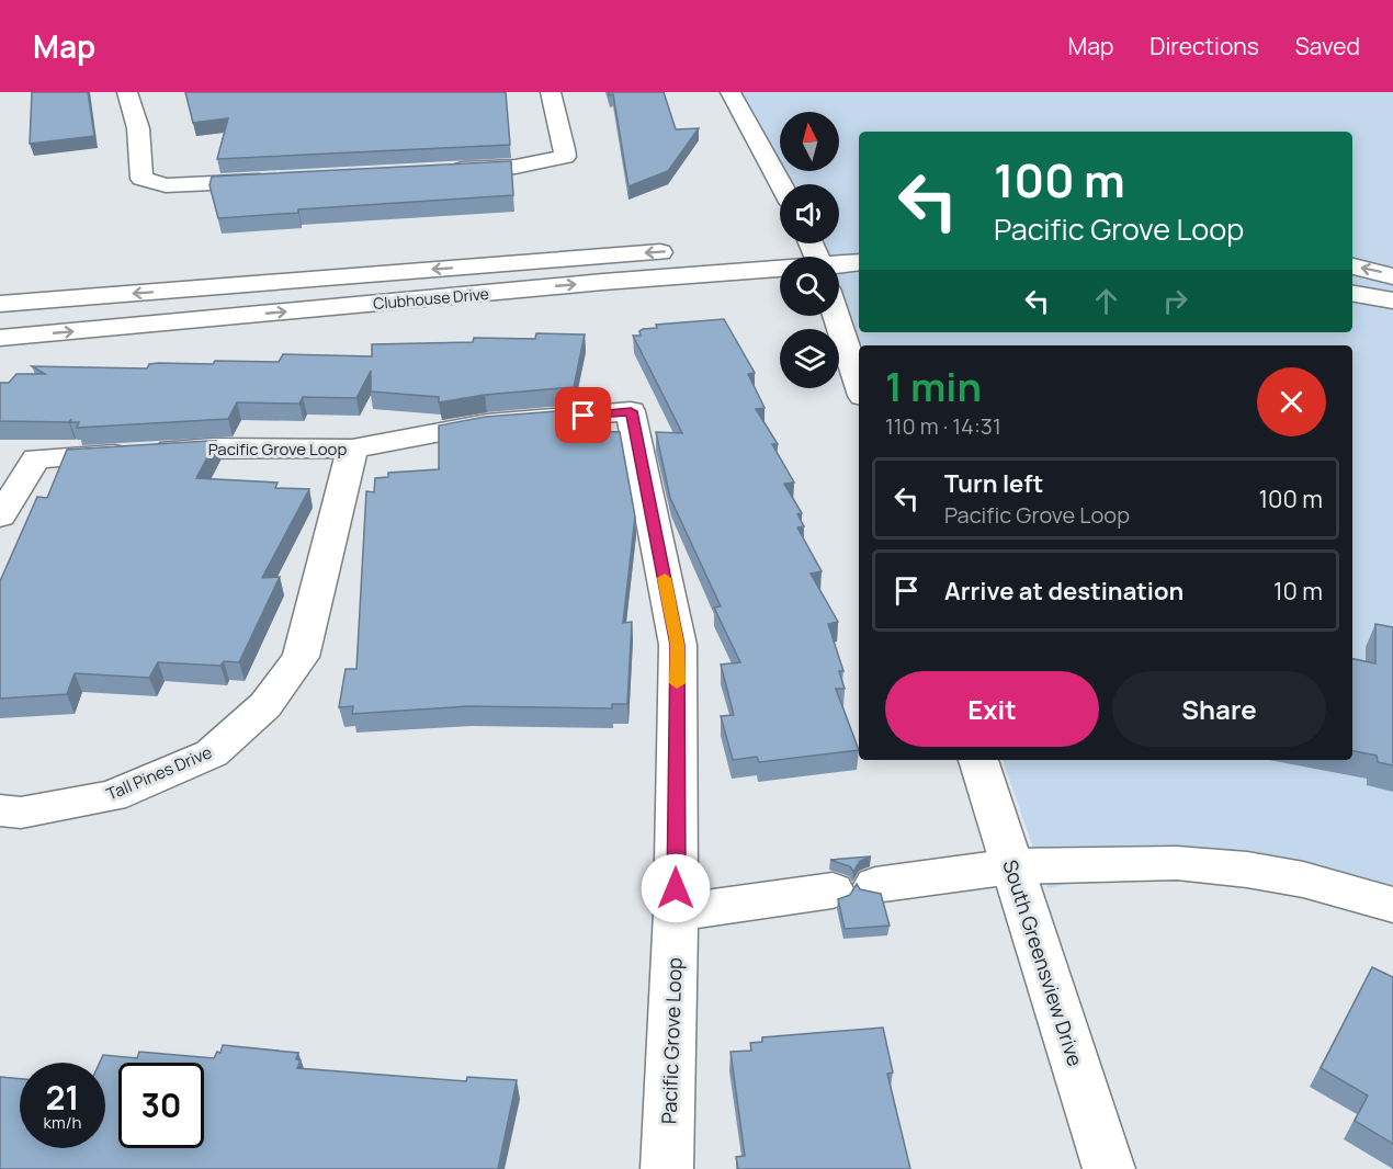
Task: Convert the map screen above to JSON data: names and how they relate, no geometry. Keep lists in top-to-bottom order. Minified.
{"streets":{"street":["Clubhouse Drive","Pacific Grove Loop","Tall Pines Drive","South Greensview Drive"]},"crossings":[["Pacific Grove Loop","Tall Pines Drive"]],"north":"top","page":{"header":"Map","nav":["Map","Directions","Saved"],"turn":["100 m","Pacific Grove Loop"],"heading":["1 min","110 m · 14:31"],"list":[{"name":"Turn left","note":"Pacific Grove Loop","value":"100 m"},{"name":"Arrive at destination","value":"10 m"}],"buttons":["Exit","Share"],"speed":"21 km/h","limit":"30"}}
